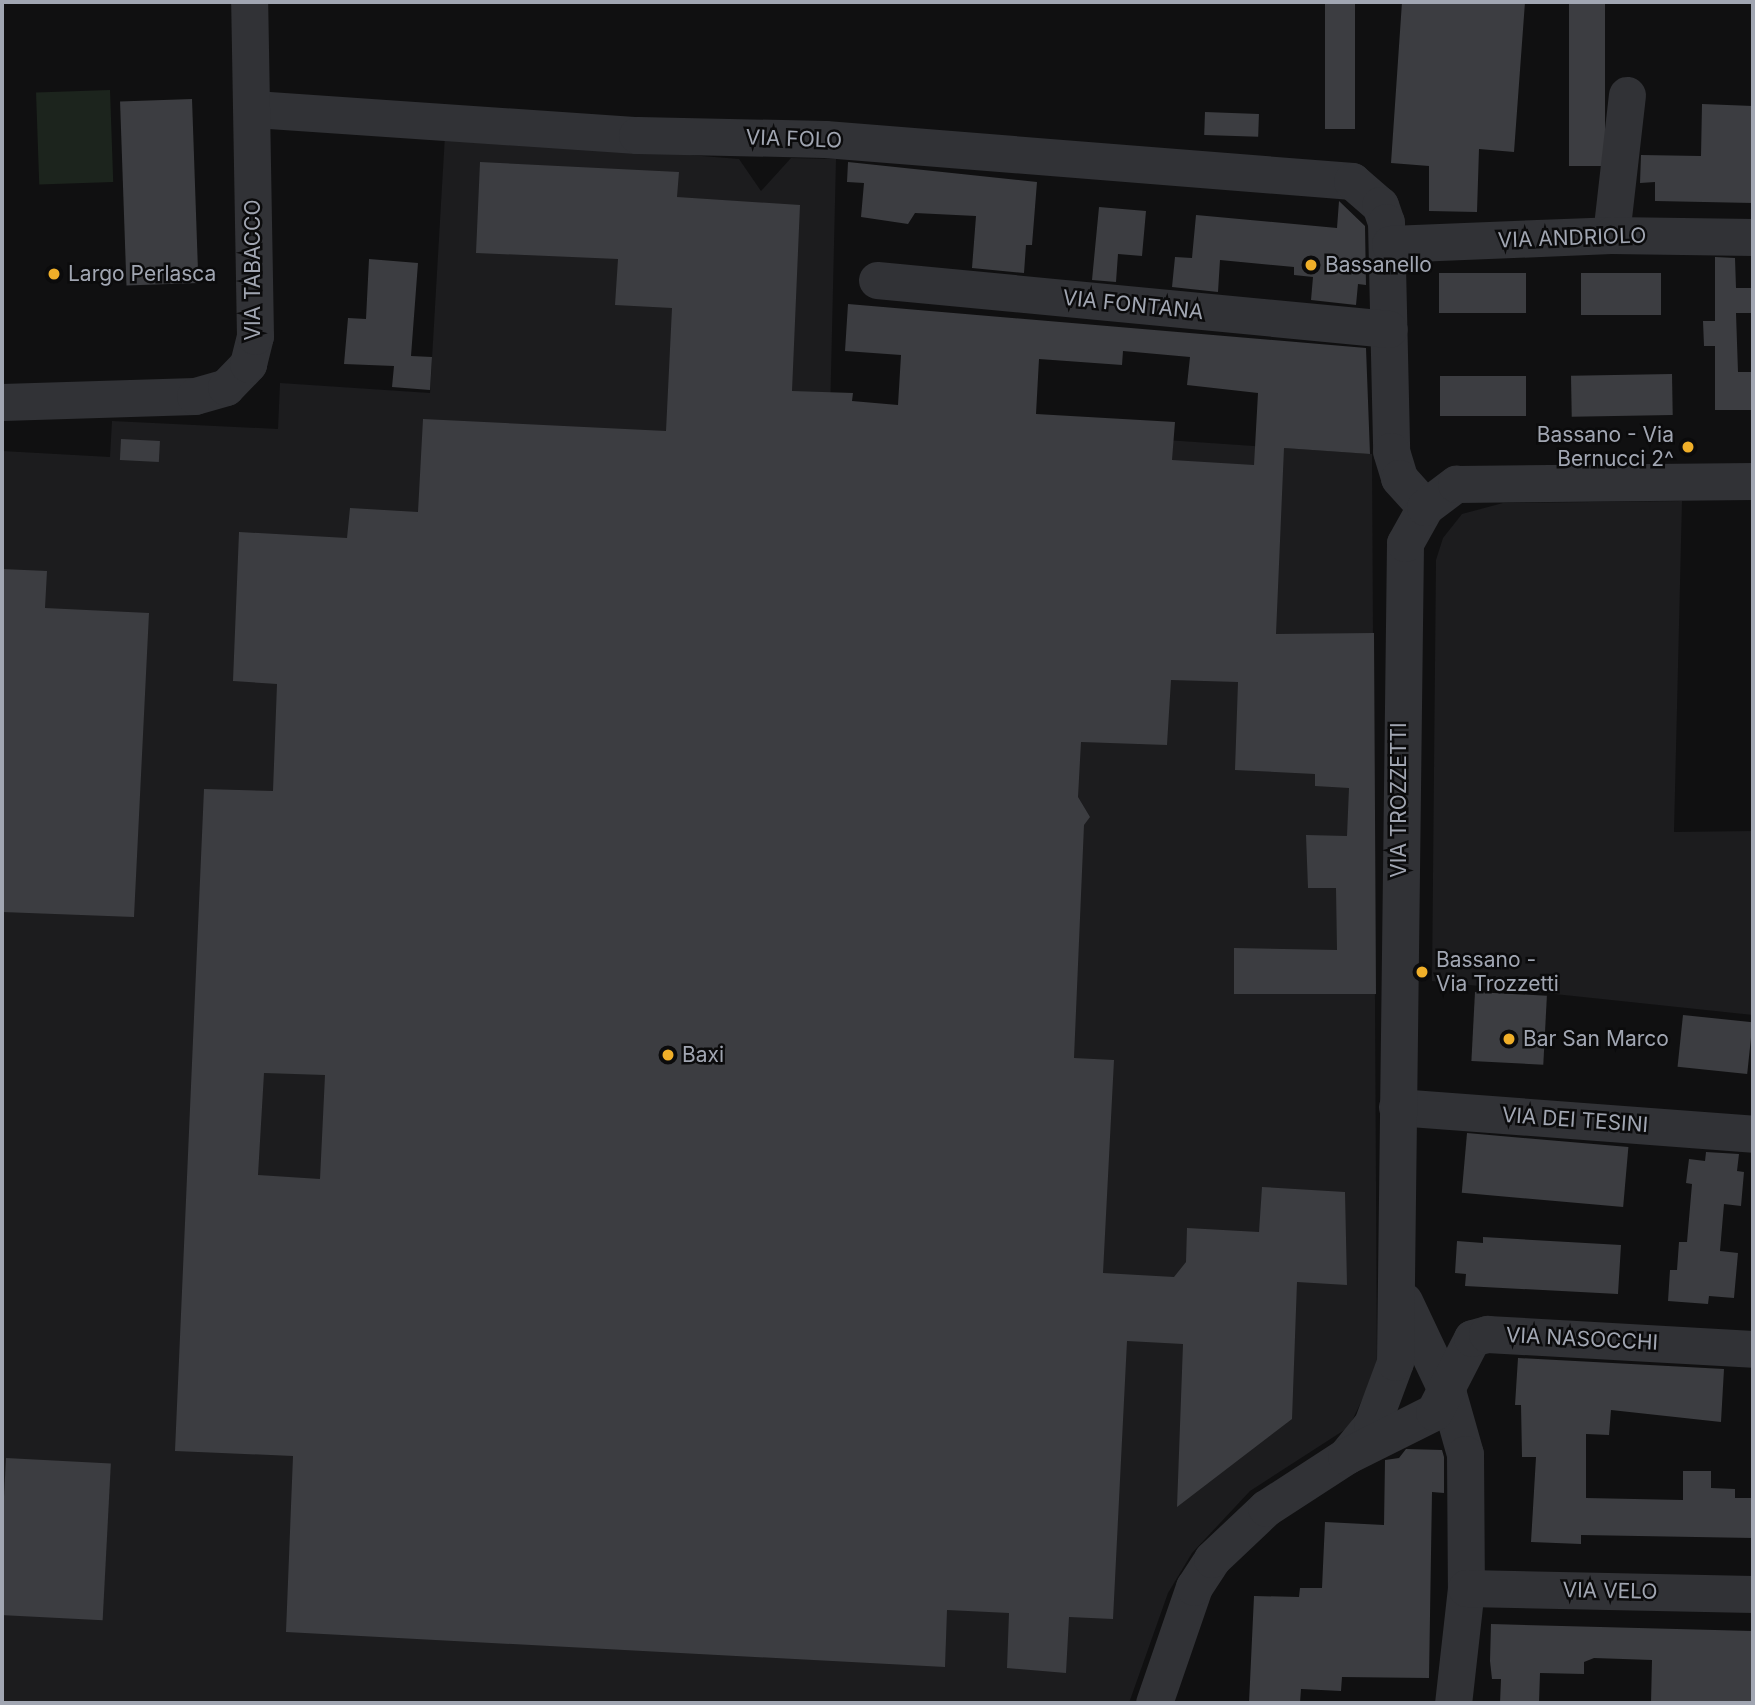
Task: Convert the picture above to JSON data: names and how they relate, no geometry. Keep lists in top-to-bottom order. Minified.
{"streets":{"street":["VIA FOLO","VIA ANDRIOLO","VIA TABACCO","VIA FONTANA","VIA TROZZETTI","VIA DEI TESINI","VIA NASOCCHI","VIA VELO"]},"crossings":[["VIA FOLO","VIA ANDRIOLO"],["VIA FOLO","VIA TABACCO"],["VIA TROZZETTI","VIA DEI TESINI"],["VIA TROZZETTI","VIA NASOCCHI"]],"places":["Bassanello","Largo Perlasca","Bassano - Via Bernucci 2^","Bassano - Via Trozzetti","Bar San Marco","Baxi"]}
